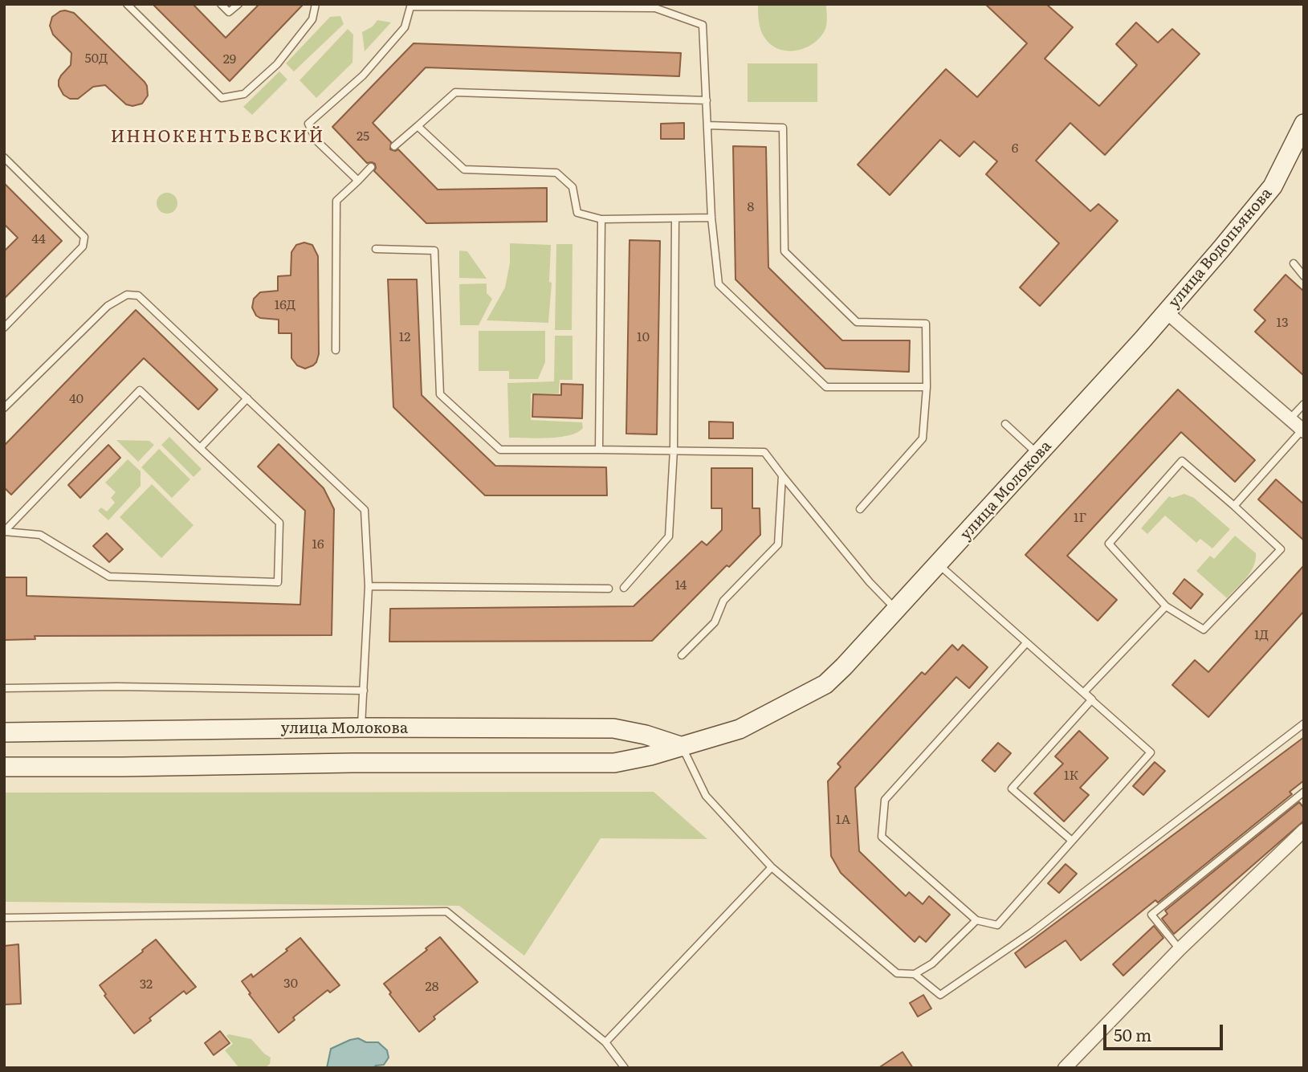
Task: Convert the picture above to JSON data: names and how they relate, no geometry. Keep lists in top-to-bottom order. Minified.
{"streets":{"street":["улица Водопьянова","улица Молокова"]},"crossings":[["улица Водопьянова","улица Молокова"]],"districts":["ИННОКЕНТЬЕВСКИЙ"],"house_numbers":["50Д","29","25","6","8","44","16Д","13","12","10","40","1Г","16","14","1Д","1К","1А","30","32","28"],"scale_bar":"50 m"}
